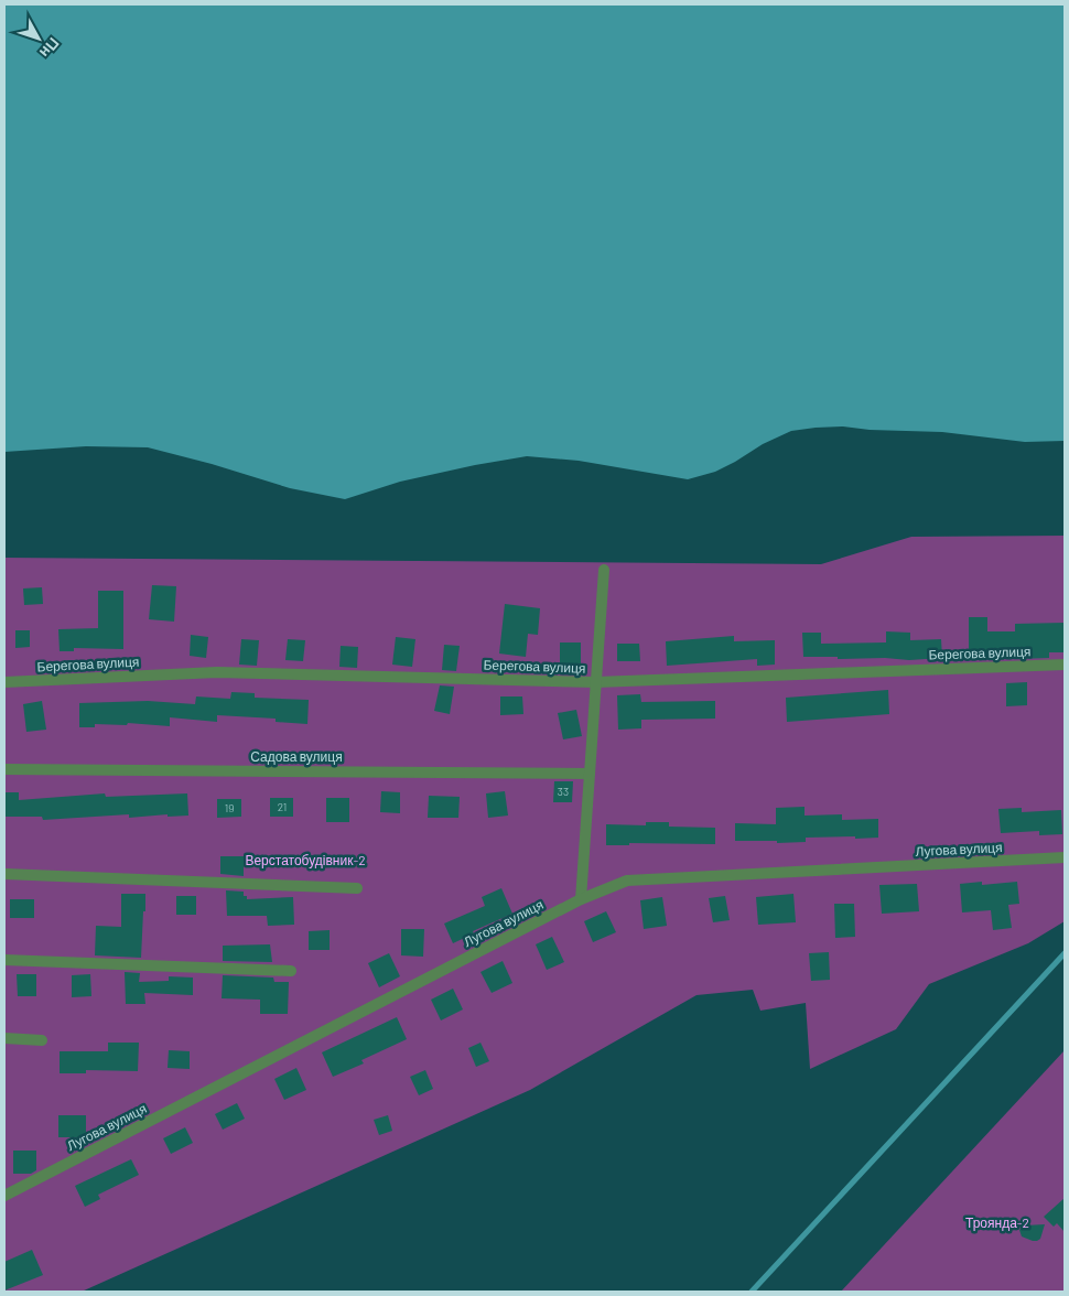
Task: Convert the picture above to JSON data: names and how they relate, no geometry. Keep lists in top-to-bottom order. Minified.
{"streets":{"street":["Берегова вулиця","Садова вулиця","Лугова вулиця"]},"parks":["Верстатобудівник-2","Троянда-2"],"house_numbers":["33","21","19"],"north":"bottom right"}
